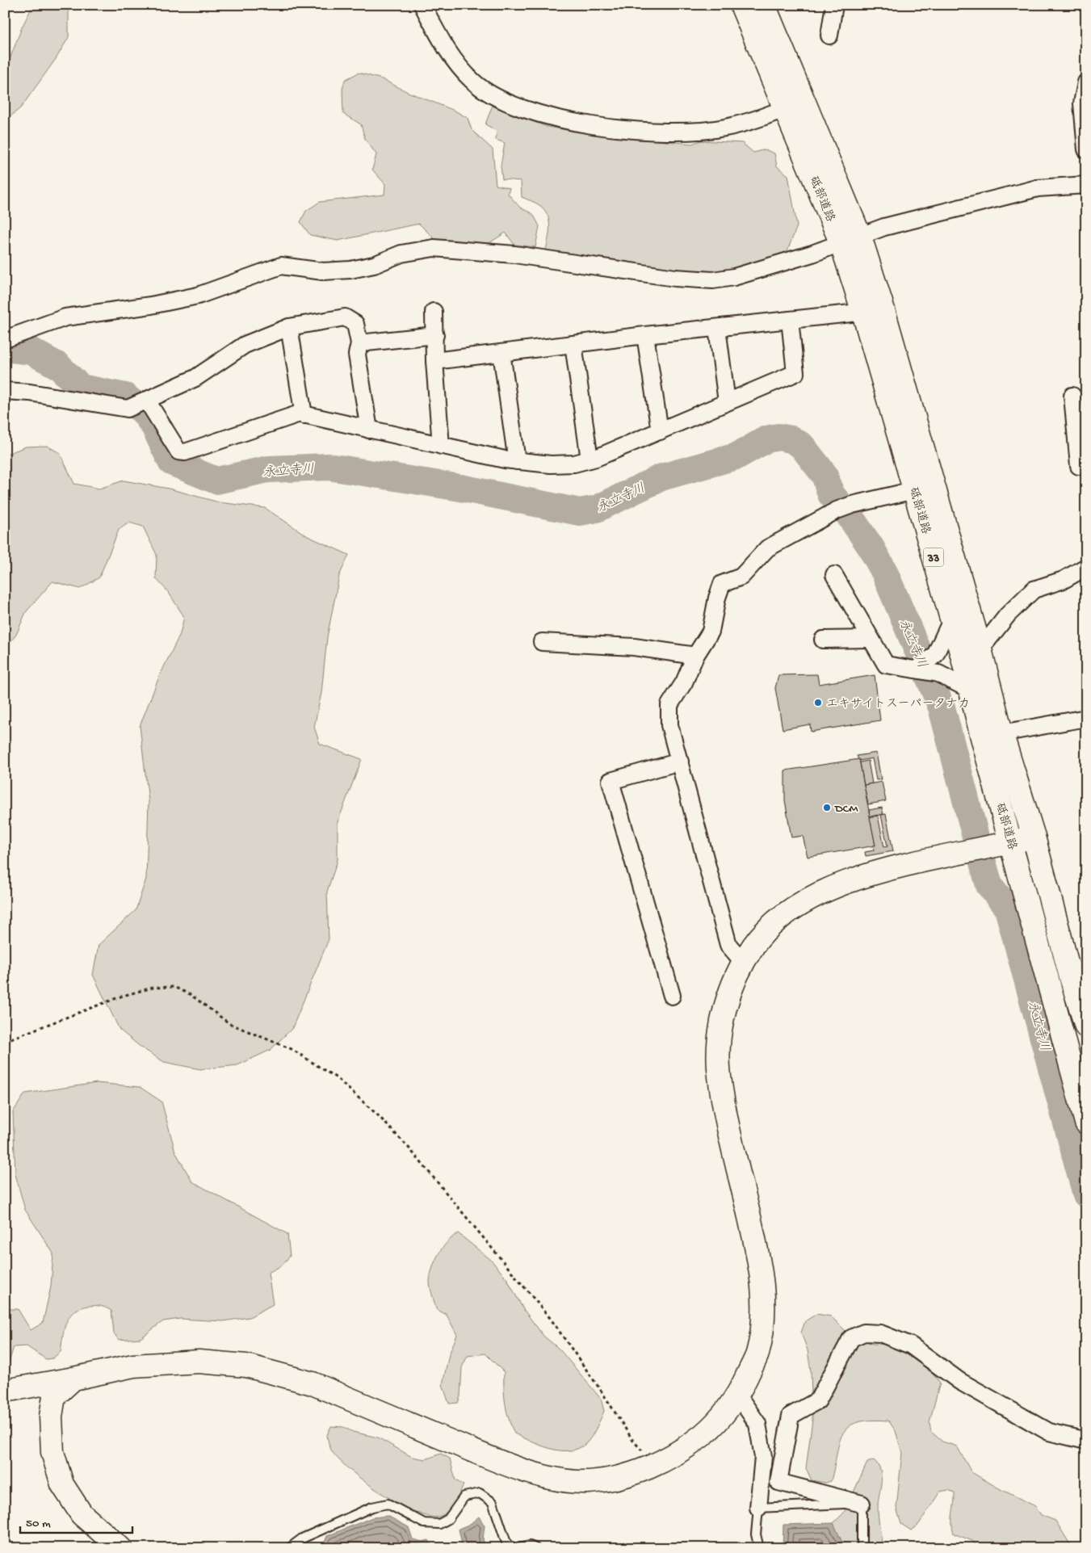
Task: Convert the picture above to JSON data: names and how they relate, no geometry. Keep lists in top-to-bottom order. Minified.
{"streets":{"main road":["砥部道路","33"]},"water":["永立寺川"],"places":["エキサイトスーパータナカ","DCM"],"scale_bar":"50 m"}
